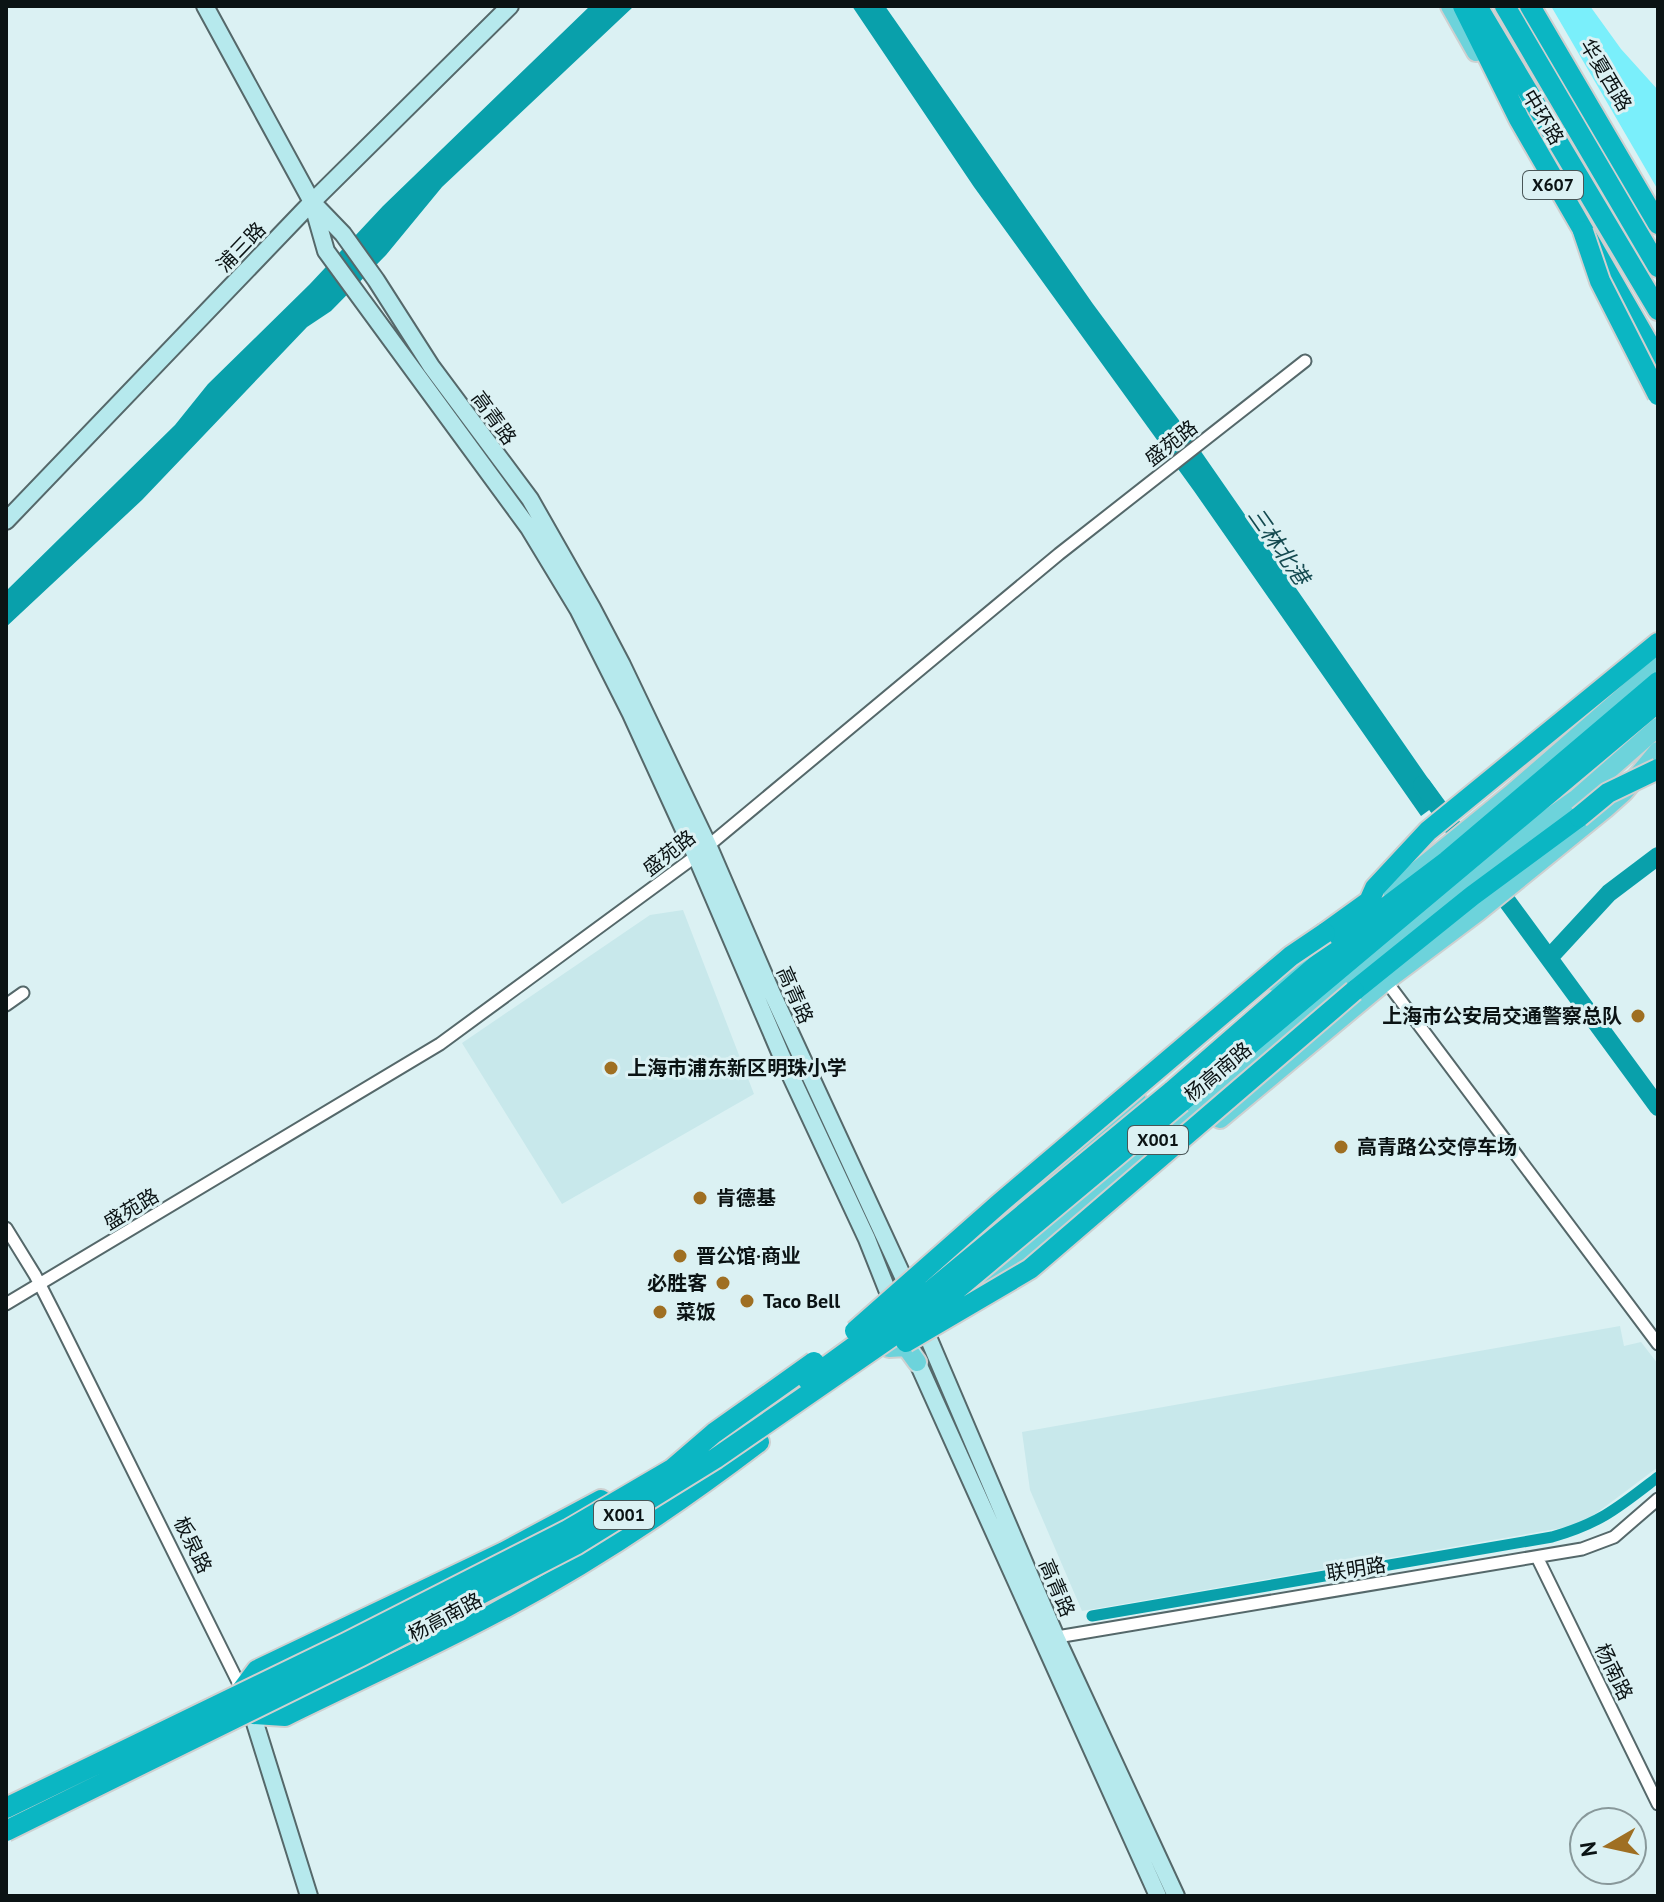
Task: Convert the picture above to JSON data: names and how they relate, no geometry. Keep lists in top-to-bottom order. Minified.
{"streets":{"highway":["中环路","杨高南路","X001"],"main road":["华夏西路","X607","浦三路","高青路","板泉路"],"street":["盛苑路","联明路","杨南路"]},"crossings":[["浦三路","高青路"],["高青路","盛苑路"],["高青路","杨高南路"],["高青路","联明路"],["盛苑路","板泉路"],["杨高南路","X001"],["杨高南路","板泉路"],["联明路","杨南路"]],"water":["三林北港"],"places":["上海市公安局交通警察总队","上海市浦东新区明珠小学","高青路公交停车场","肯德基","晋公馆·商业","必胜客","Taco Bell","菜饭"],"north":"left"}
